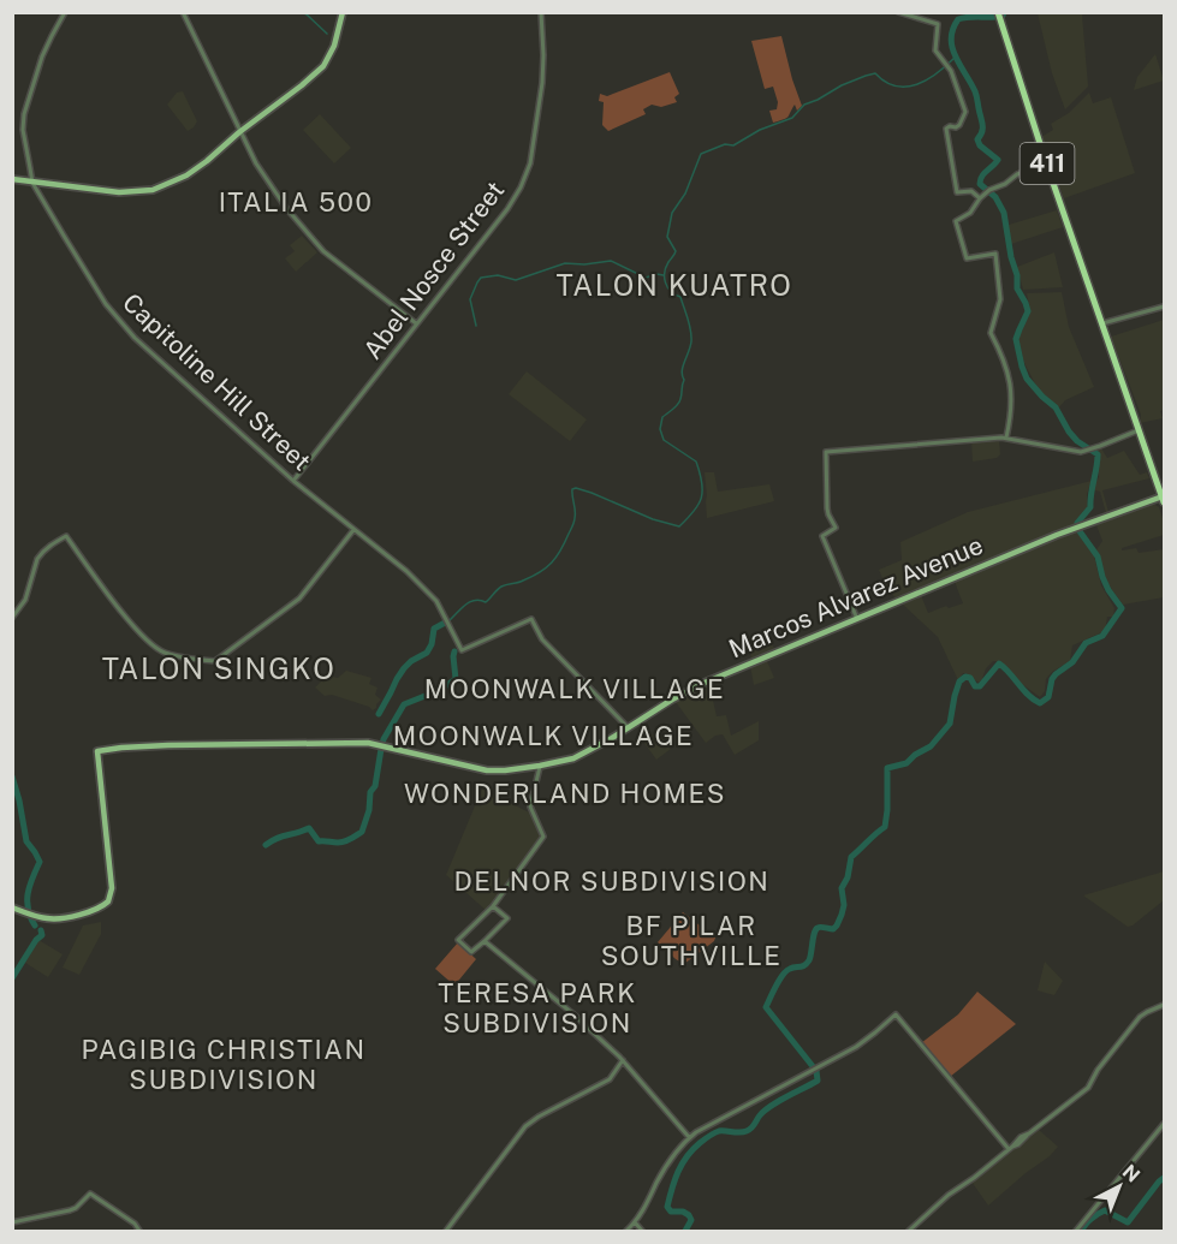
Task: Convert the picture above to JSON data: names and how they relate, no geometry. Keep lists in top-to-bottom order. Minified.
{"streets":{"highway":["411"],"main road":["Marcos Alvarez Avenue"],"street":["Abel Nosce Street","Capitoline Hill Street"]},"crossings":[["411","Marcos Alvarez Avenue"],["Abel Nosce Street","Capitoline Hill Street"],["Capitoline Hill Street","Marcos Alvarez Avenue"]],"districts":["ITALIA 500","TALON KUATRO","TALON SINGKO","MOONWALK VILLAGE","MOONWALK VILLAGE","WONDERLAND HOMES","DELNOR SUBDIVISION","BF PILAR SOUTHVILLE","TERESA PARK SUBDIVISION","PAGIBIG CHRISTIAN SUBDIVISION"],"north":"top right"}
